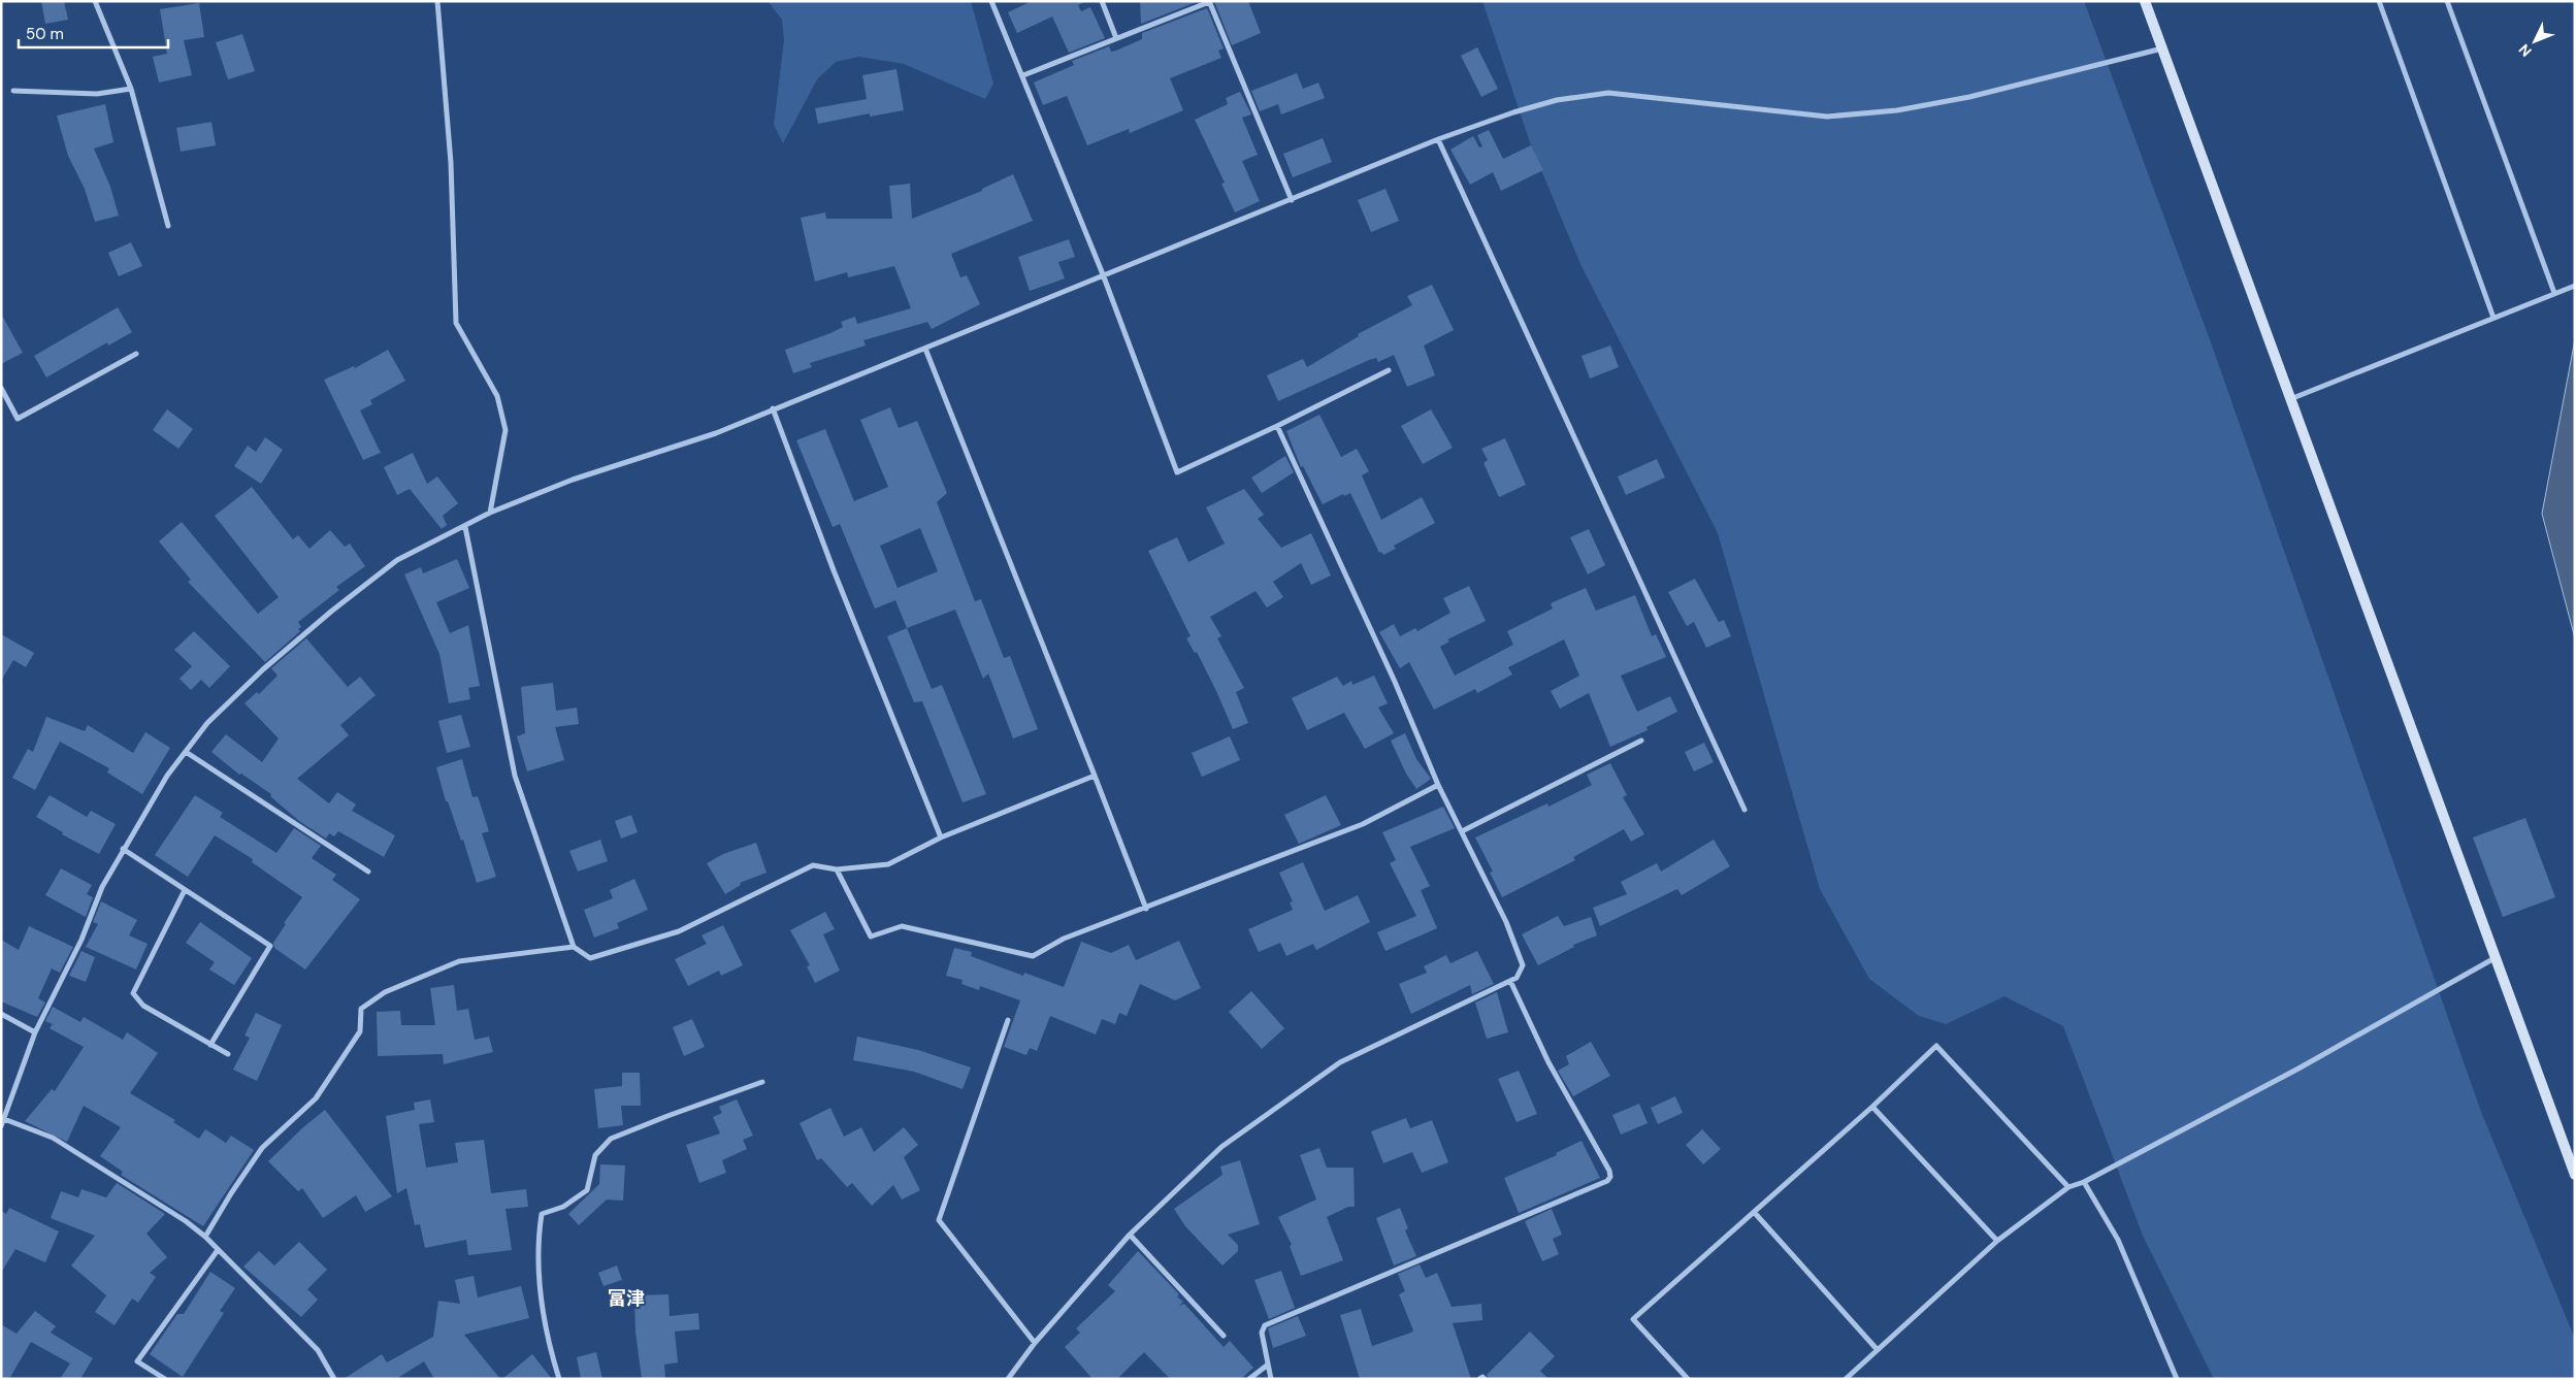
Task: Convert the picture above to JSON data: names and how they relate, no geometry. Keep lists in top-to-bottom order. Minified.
{"districts":["富津"],"scale_bar":"50 m","north":"bottom left"}
